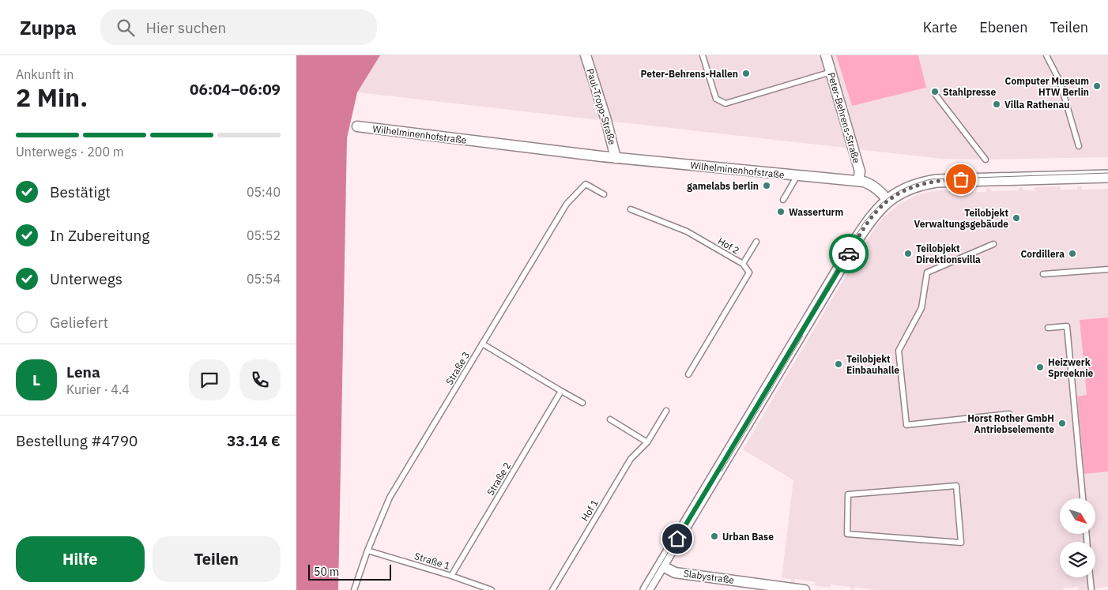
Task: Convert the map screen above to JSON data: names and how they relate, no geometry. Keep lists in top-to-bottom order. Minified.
{"streets":{"street":["Paul-Tropp-Straße","Peter-Behrens-Straße","Wilhelminenhofstraße","Slabystraße"],"lane":["Hof 2","Straße 3","Straße 2","Hof 1","Straße 1"]},"crossings":[["Paul-Tropp-Straße","Wilhelminenhofstraße"],["Peter-Behrens-Straße","Wilhelminenhofstraße"],["Straße 3","Straße 1"],["Straße 2","Straße 1"]],"places":["Peter-Behrens-Hallen","Computer Museum HTW Berlin","Stahlpresse","Villa Rathenau","gamelabs berlin","Wasserturm","Teilobjekt Verwaltungsgebäude","Teilobjekt Direktionsvilla","Cordillera","Teilobjekt Einbauhalle","Heizwerk Spreeknie","Horst Rother GmbH Antriebselemente","Urban Base"],"scale_bar":"50 m","north":"bottom right","page":{"header":"Zuppa","search":"Hier suchen","nav":["Karte","Ebenen","Teilen"],"heading":["2 Min.","Ankunft in","06:04–06:09"],"panel":["Lena","Kurier · 4.4","Bestellung #4790","33.14 €"],"bar":"Unterwegs · 200 m","list":[["Bestätigt","05:40"],["In Zubereitung","05:52"],["Unterwegs","05:54"],"Geliefert"],"round":"L","buttons":["Hilfe","Teilen"],"scale":"50 m"}}
